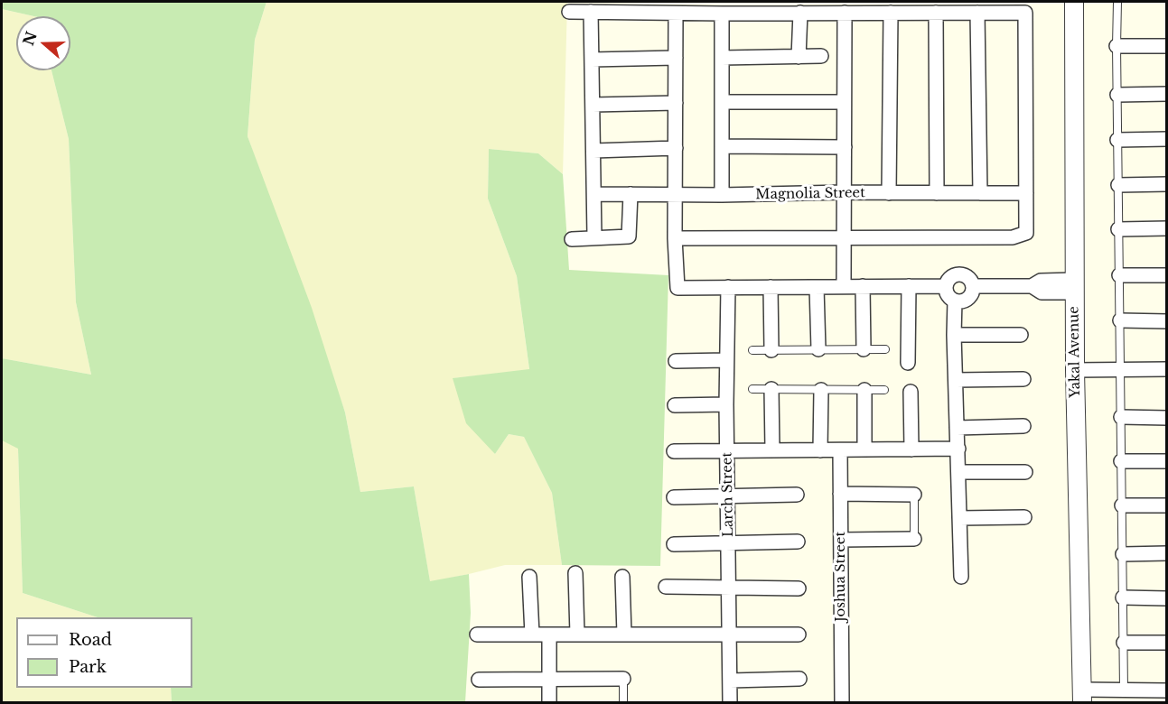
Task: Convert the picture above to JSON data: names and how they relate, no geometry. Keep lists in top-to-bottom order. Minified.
{"streets":{"street":["Magnolia Street","Yakal Avenue","Larch Street","Joshua Street"]},"legend":["Road","Park"],"north":"left"}
